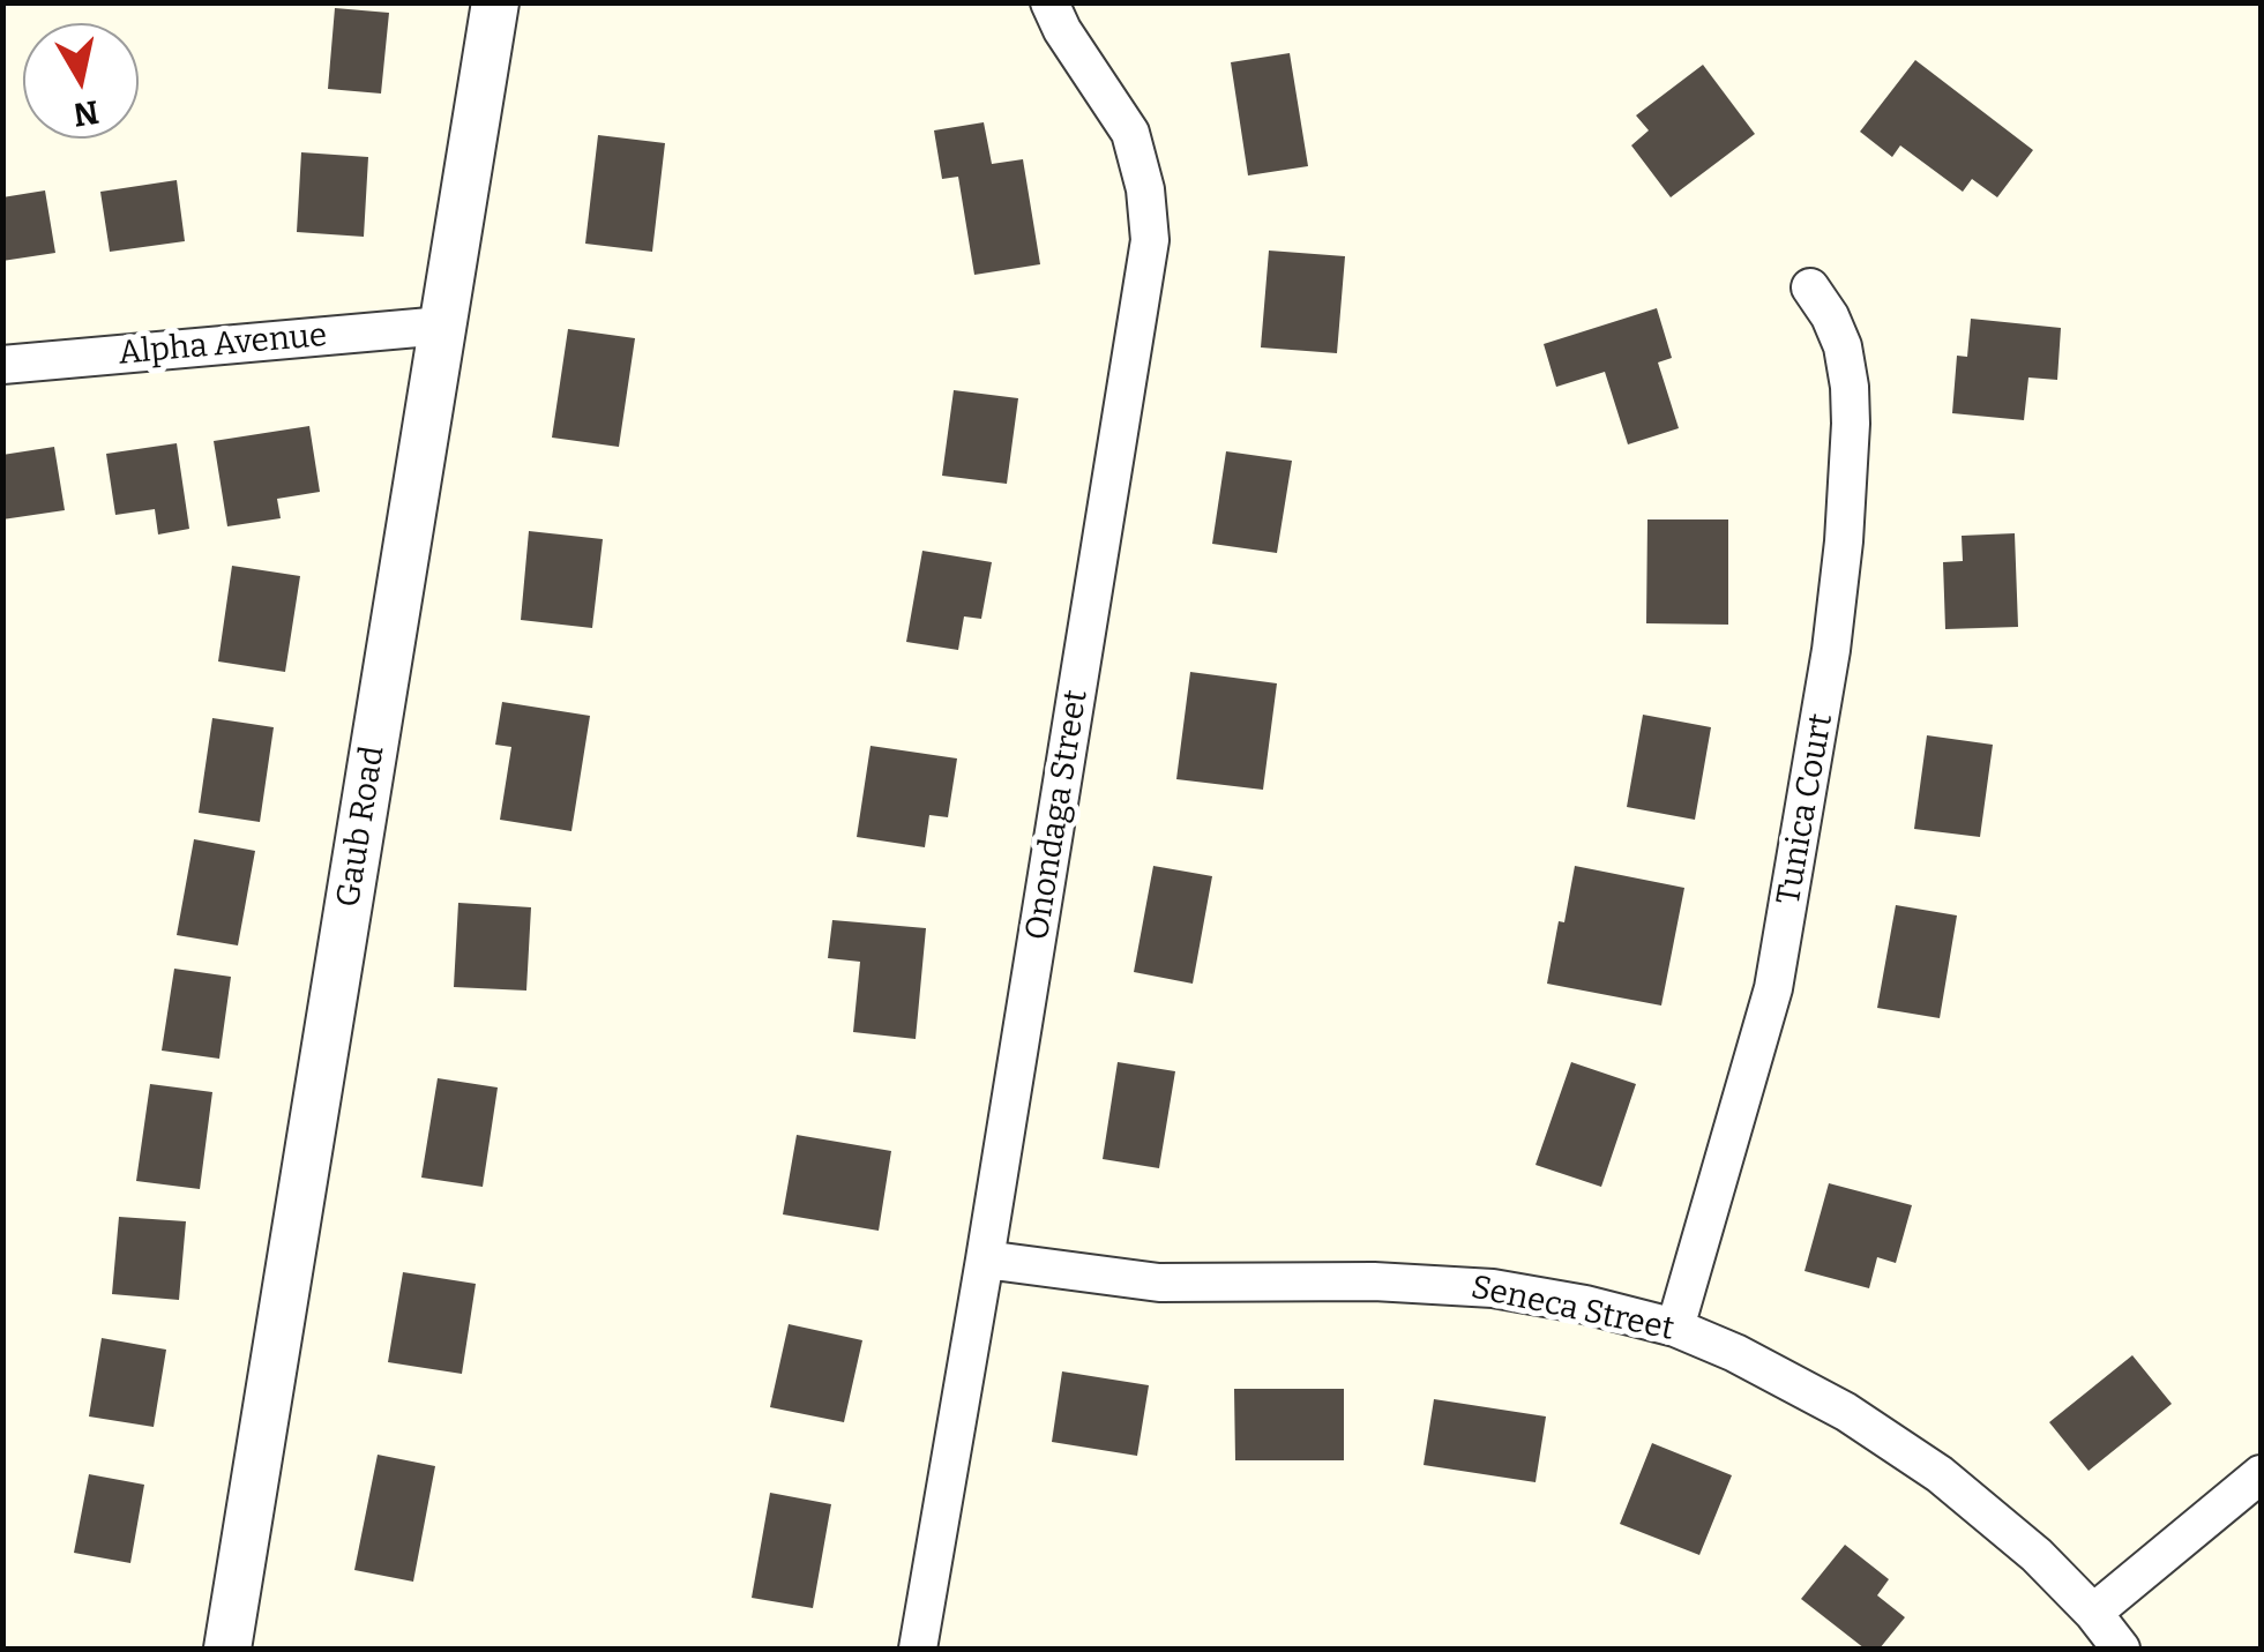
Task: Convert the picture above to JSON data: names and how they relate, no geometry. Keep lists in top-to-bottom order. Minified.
{"streets":{"street":["Alpha Avenue","Tunica Court","Onondaga Street","Gaub Road","Seneca Street"]},"crossings":[["Alpha Avenue","Gaub Road"],["Tunica Court","Seneca Street"],["Onondaga Street","Seneca Street"]],"north":"bottom"}
